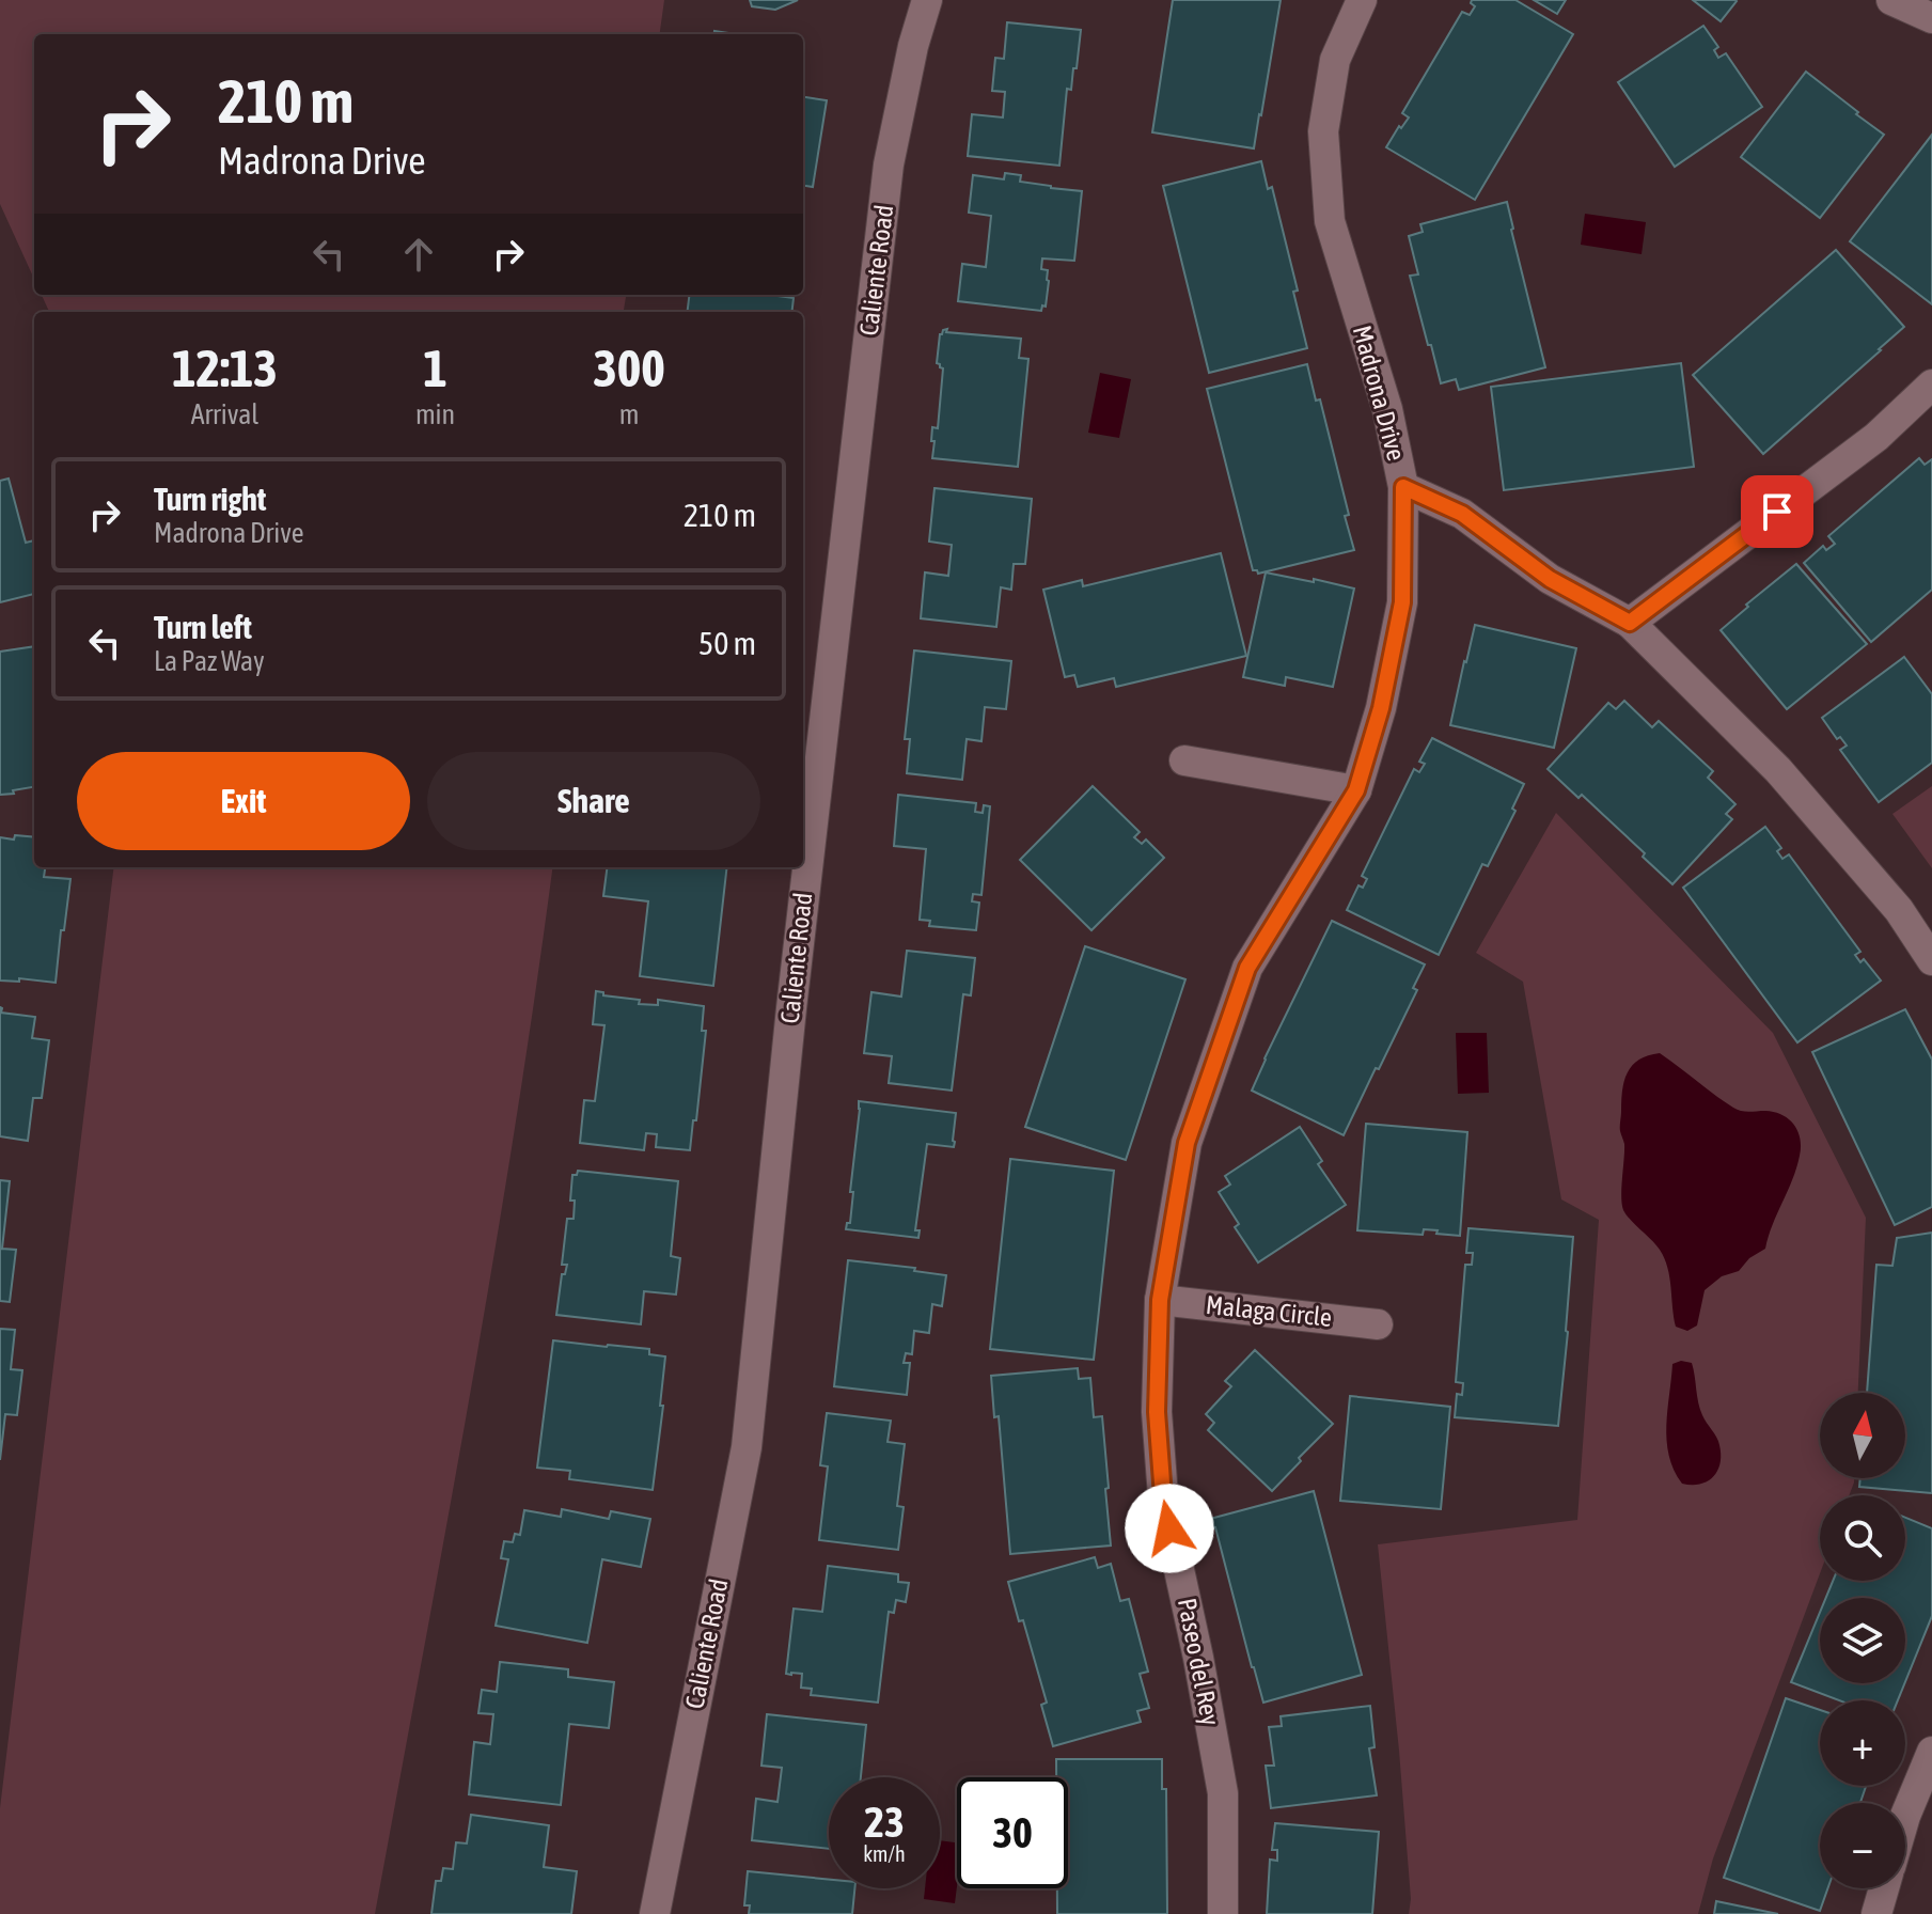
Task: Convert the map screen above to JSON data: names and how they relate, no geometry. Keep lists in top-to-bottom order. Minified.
{"streets":{"street":["Caliente Road","Madrona Drive","Malaga Circle","Paseo del Rey"]},"crossings":[["Madrona Drive","Paseo del Rey"],["Malaga Circle","Paseo del Rey"]],"north":"top","page":{"turn":["210 m","Madrona Drive"],"eta":["12:13","Arrival","1","min","300","m"],"list":[{"name":"Turn right","note":"Madrona Drive","value":"210 m"},{"name":"Turn left","note":"La Paz Way","value":"50 m"}],"buttons":["Exit","Share"],"map_buttons":["+","−"],"speed":"23 km/h","limit":"30"}}
